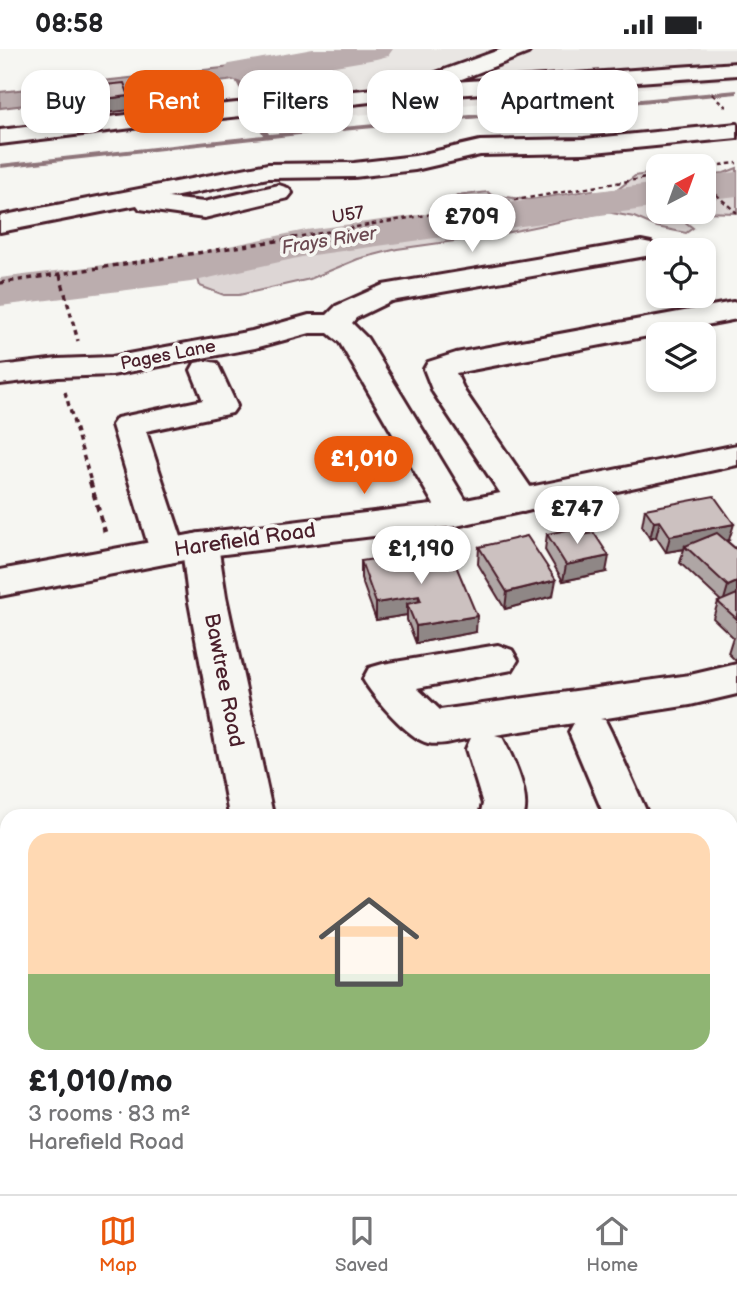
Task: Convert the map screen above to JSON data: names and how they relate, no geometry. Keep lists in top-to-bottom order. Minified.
{"streets":{"street":["Pages Lane","Harefield Road","Bawtree Road"],"path":["U57"]},"crossings":[["Harefield Road","Bawtree Road"]],"water":["Frays River"],"north":"top right","page":{"status":"08:58","chip":["Buy","Rent","Filters","New","Apartment"],"price":["£709","£1,010","£747","£1,190"],"list":[{"name":"£1,010/mo","note":"3 rooms · 83 m² · Harefield Road"}],"tabs":["Map","Saved","Home"]}}
